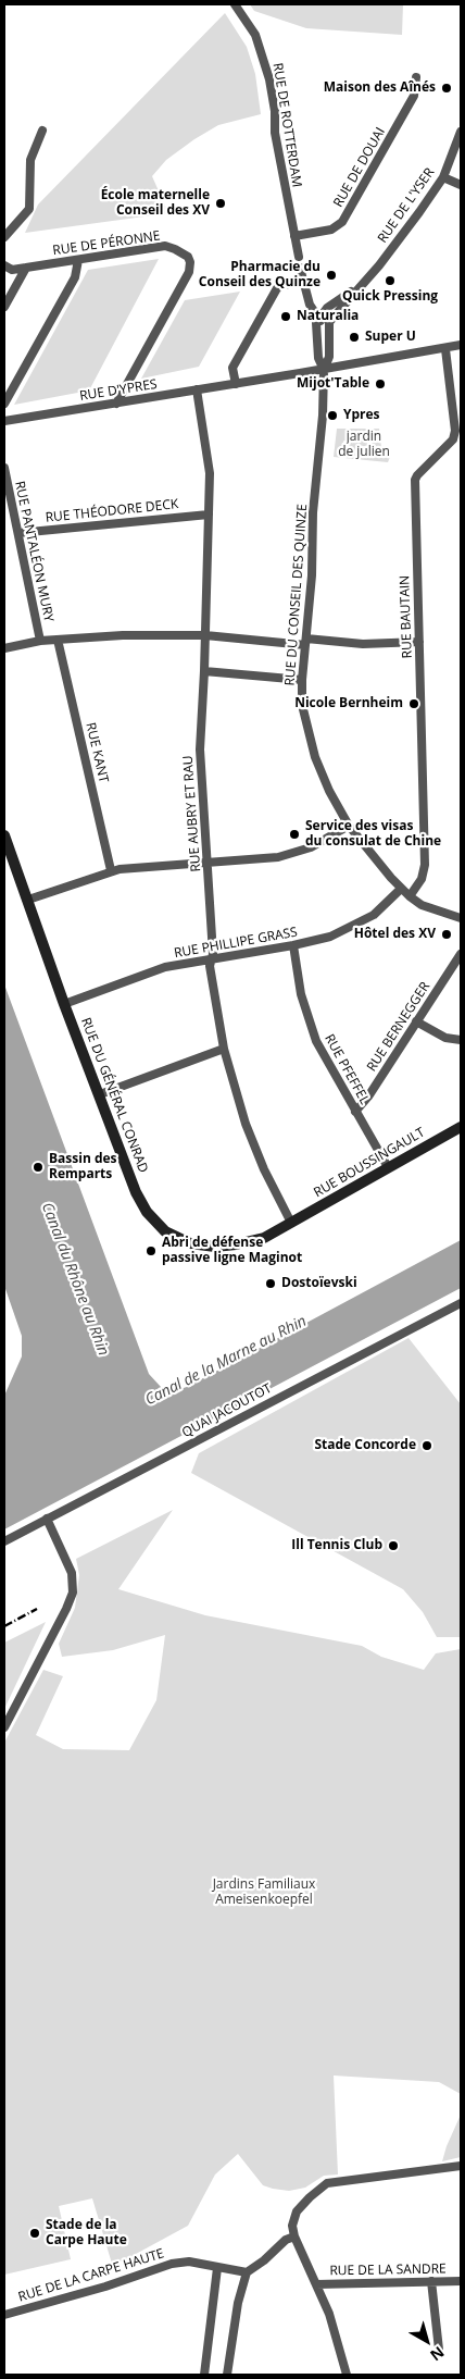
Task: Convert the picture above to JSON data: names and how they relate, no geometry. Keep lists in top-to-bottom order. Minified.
{"streets":{"main road":["RUE DU GÉNÉRAL CONRAD","RUE BOUSSINGAULT"],"street":["RUE DE ROTTERDAM","RUE DE DOUAI","RUE DE L'YSER","RUE DE PÉRONNE","RUE D'YPRES","RUE THÉODORE DECK","RUE PANTALÉON MURY","RUE DU CONSEIL DES QUINZE","RUE BAUTAIN","RUE KANT","RUE AUBRY ET RAU","RUE PHILLIPE GRASS","RUE BERNEGGER","RUE PFEFFEL","QUAI JACOUTOT","RUE DE LA SANDRE","RUE DE LA CARPE HAUTE"]},"crossings":[["RUE DE ROTTERDAM","RUE DE DOUAI"],["RUE DE L'YSER","RUE D'YPRES"],["RUE DE L'YSER","RUE DU CONSEIL DES QUINZE"],["RUE DE PÉRONNE","RUE D'YPRES"],["RUE D'YPRES","RUE DU CONSEIL DES QUINZE"],["RUE D'YPRES","RUE BAUTAIN"],["RUE D'YPRES","RUE AUBRY ET RAU"],["RUE THÉODORE DECK","RUE PANTALÉON MURY"],["RUE THÉODORE DECK","RUE AUBRY ET RAU"],["RUE DU CONSEIL DES QUINZE","RUE BAUTAIN"],["RUE DU CONSEIL DES QUINZE","RUE PHILLIPE GRASS"],["RUE AUBRY ET RAU","RUE PHILLIPE GRASS"],["RUE AUBRY ET RAU","RUE DU GÉNÉRAL CONRAD"],["RUE AUBRY ET RAU","RUE BOUSSINGAULT"],["RUE PHILLIPE GRASS","RUE PFEFFEL"],["RUE PHILLIPE GRASS","RUE DU GÉNÉRAL CONRAD"],["RUE BERNEGGER","RUE PFEFFEL"],["RUE PFEFFEL","RUE BOUSSINGAULT"],["RUE DU GÉNÉRAL CONRAD","RUE BOUSSINGAULT"]],"water":["Canal du Rhône au Rhin","Canal de la Marne au Rhin"],"parks":["jardin de julien","Jardins Familiaux Ameisenkoepfel"],"places":["Maison des Aînés","École maternelle Conseil des XV","Pharmacie du Conseil des Quinze","Quick Pressing","Naturalia","Super U","Mijot'Table","Ypres","Nicole Bernheim","Service des visas du consulat de Chine","Hôtel des XV","Bassin des Remparts","Abri de défense passive ligne Maginot","Dostoïevski","Stade Concorde","Ill Tennis Club","Stade de la Carpe Haute"],"north":"bottom right"}
